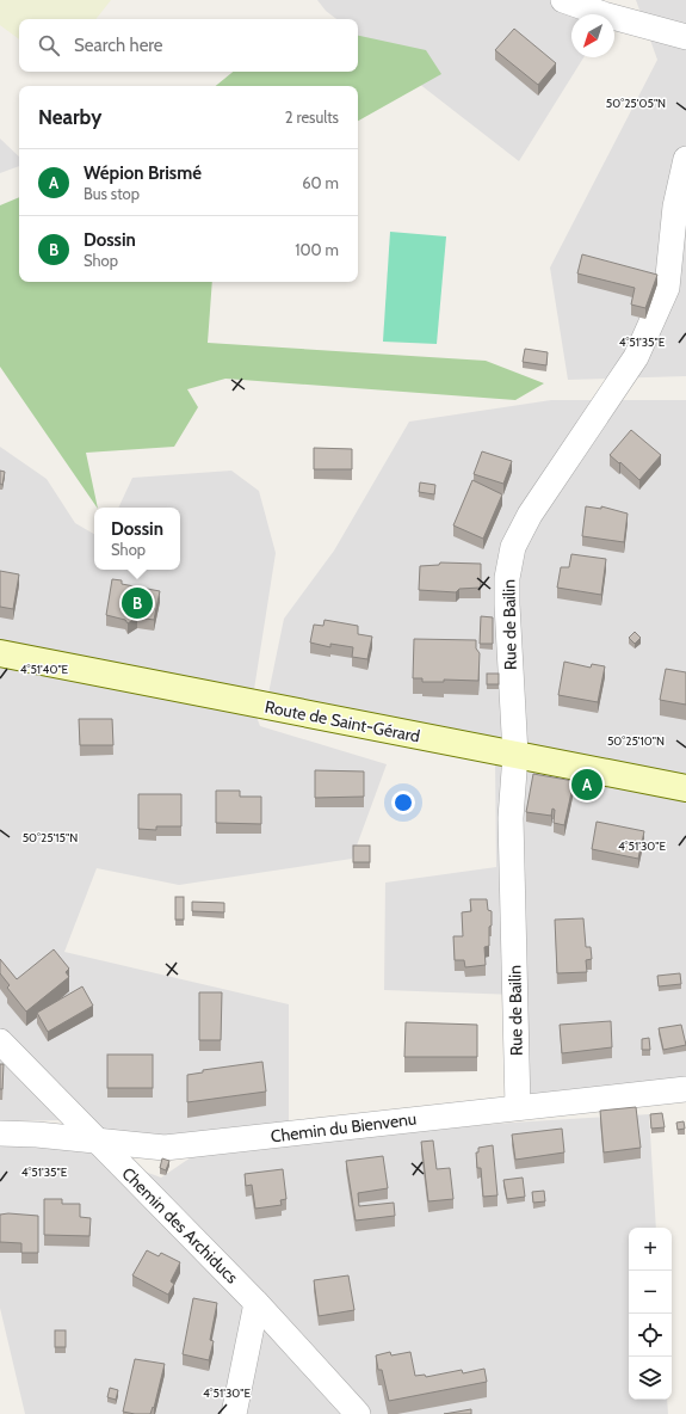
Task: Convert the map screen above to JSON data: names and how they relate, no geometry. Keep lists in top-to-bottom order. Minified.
{"streets":{"main road":["Route de Saint-Gérard"],"street":["Rue de Bailin","Chemin du Bienvenu","Chemin des Archiducs"]},"crossings":[["Rue de Bailin","Route de Saint-Gérard"],["Rue de Bailin","Chemin du Bienvenu"],["Chemin du Bienvenu","Chemin des Archiducs"]],"north":"bottom left","page":{"search":"Search here","heading":["Nearby","2 results"],"list":[{"mark":"A","name":"Wépion Brismé","note":"Bus stop","value":"60 m"},{"mark":"B","name":"Dossin","note":"Shop","value":"100 m"}],"popup":["Dossin","Shop"],"pins":["B","A"],"map_buttons":["+","−"]},"coordinates":["50°25'05\"N","4°51'35\"E","4°51'40\"E","50°25'10\"N","50°25'15\"N","4°51'30\"E"]}
